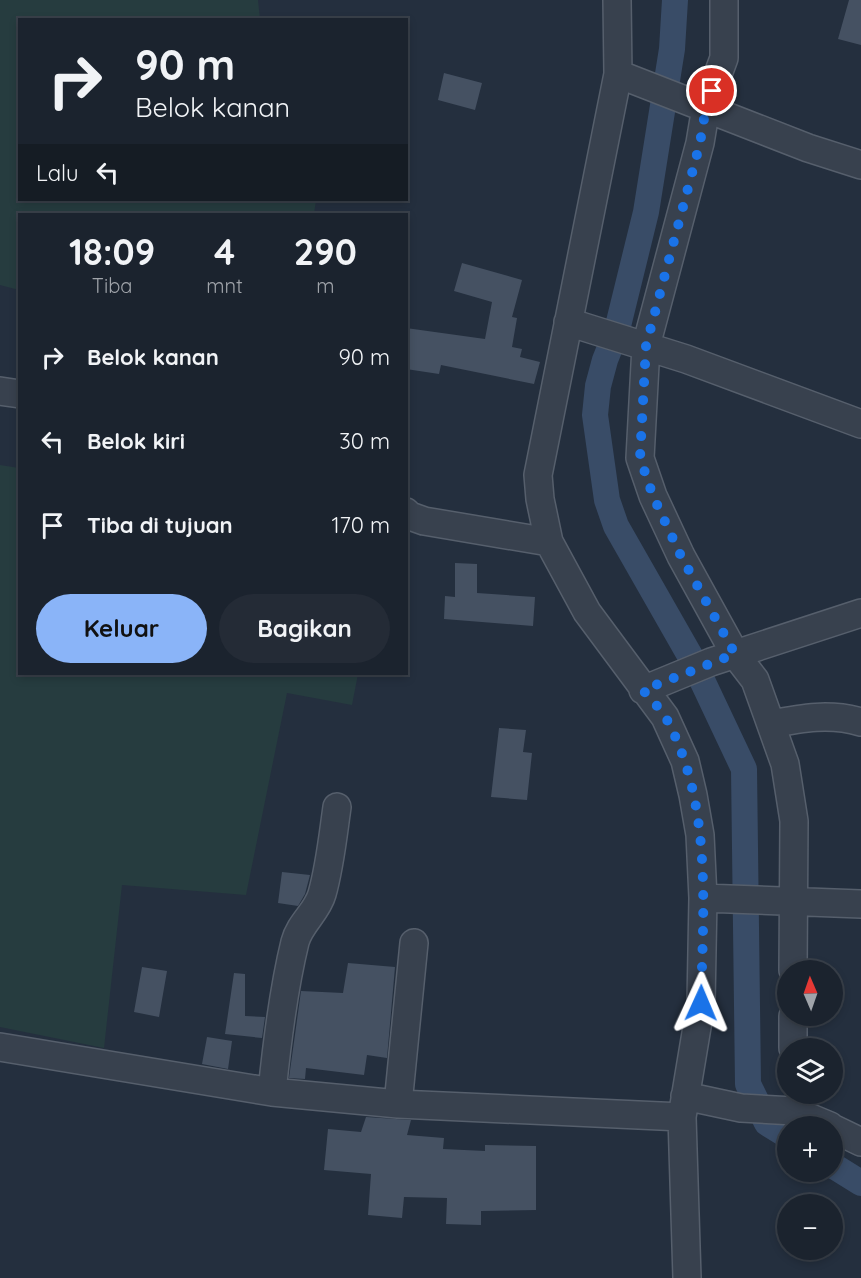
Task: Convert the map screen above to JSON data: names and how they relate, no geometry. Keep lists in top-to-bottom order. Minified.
{"north":"top","page":{"turn":["90 m","Belok kanan"],"then":"Lalu","eta":["18:09","Tiba","4","mnt","290","m"],"list":[{"name":"Belok kanan","value":"90 m"},{"name":"Belok kiri","value":"30 m"},{"name":"Tiba di tujuan","value":"170 m"}],"buttons":["Keluar","Bagikan"],"map_buttons":["+","−"]}}
